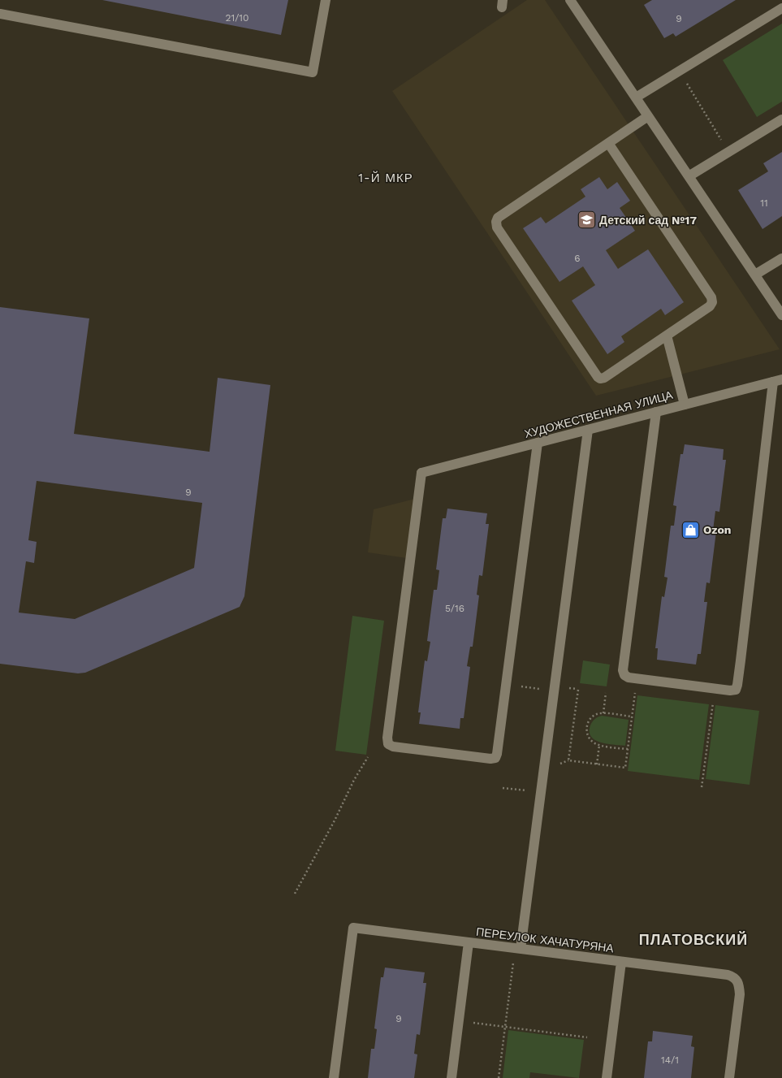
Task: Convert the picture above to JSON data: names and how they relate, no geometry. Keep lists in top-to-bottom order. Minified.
{"streets":{"street":["ХУДОЖЕСТВЕННАЯ УЛИЦА","ПЕРЕУЛОК ХАЧАТУРЯНА"]},"districts":["1-Й МКР","ПЛАТОВСКИЙ"],"places":{"school or university":["Детский сад №17"],"shop":["Ozon"]},"house_numbers":["21/10","9","11","6","9","5/16","9","14/1"]}
